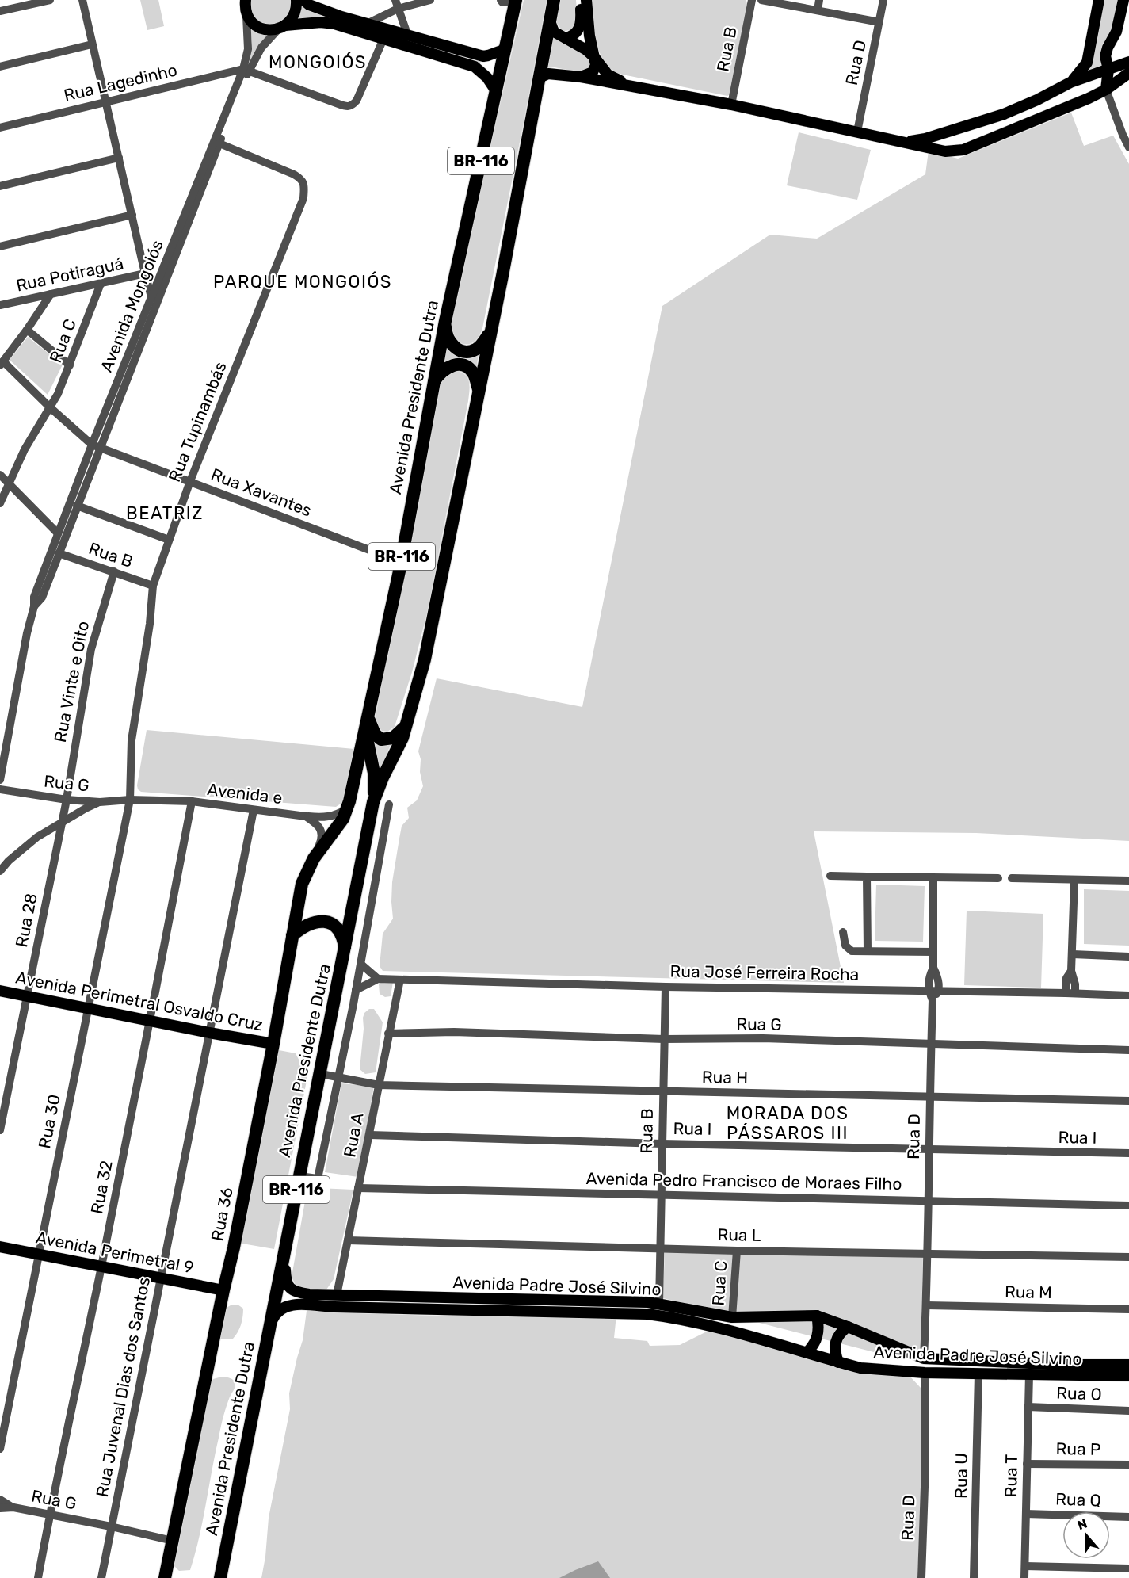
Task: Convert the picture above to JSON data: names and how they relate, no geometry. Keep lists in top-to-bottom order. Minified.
{"streets":{"highway":["BR-116","Avenida Presidente Dutra","Rua 36"],"main road":["Avenida Perimetral Osvaldo Cruz","Avenida Perimetral 9","Avenida Padre José Silvino"],"street":["Rua B","Rua D","Rua Lagedinho","Rua Potiraguá","Avenida Mongoiós","Rua C","Rua Tupinambás","Rua Xavantes","Rua Vinte e Oito","Rua G","Avenida e","Rua 28","Rua José Ferreira Rocha","Rua H","Rua 30","Rua I","Rua A","Avenida Pedro Francisco de Moraes Filho","Rua 32","Rua L","Rua M","Rua Juvenal Dias dos Santos","Rua O","Rua P","Rua U","Rua T","Rua Q"]},"crossings":[["Rua B","Avenida Mongoiós"],["Rua B","Rua Tupinambás"],["Rua B","Rua Vinte e Oito"],["Rua B","Rua G"],["Rua B","Rua José Ferreira Rocha"],["Rua B","Rua H"],["Rua B","Rua I"],["Rua B","Avenida Pedro Francisco de Moraes Filho"],["Rua B","Rua L"],["Rua B","Avenida Padre José Silvino"],["Rua D","Rua G"],["Rua D","Rua José Ferreira Rocha"],["Rua D","Rua H"],["Rua D","Rua I"],["Rua D","Avenida Pedro Francisco de Moraes Filho"],["Rua D","Rua L"],["Rua D","Avenida Padre José Silvino"],["Rua D","Rua M"],["Rua Lagedinho","Avenida Mongoiós"],["BR-116","Avenida Presidente Dutra"],["Rua Potiraguá","Rua C"],["Avenida Mongoiós","Rua Tupinambás"],["Avenida Mongoiós","Rua Xavantes"],["Rua C","Rua Xavantes"],["Rua C","Rua L"],["Rua C","Avenida Padre José Silvino"],["Avenida Presidente Dutra","Rua Xavantes"],["Avenida Presidente Dutra","Rua H"],["Avenida Presidente Dutra","Rua 36"],["Avenida Presidente Dutra","Avenida Padre José Silvino"],["Rua Tupinambás","Rua Xavantes"],["Rua Tupinambás","Rua G"],["Rua Tupinambás","Avenida e"],["Rua Tupinambás","Rua 30"],["Rua Vinte e Oito","Rua G"],["Rua Vinte e Oito","Rua 28"],["Rua G","Avenida e"],["Rua G","Rua 28"],["Rua G","Rua 30"],["Rua G","Rua A"],["Rua G","Rua 32"],["Rua G","Rua 36"],["Rua G","Rua Juvenal Dias dos Santos"],["Avenida e","Rua 30"],["Avenida e","Rua 32"],["Avenida e","Rua 36"],["Avenida e","Rua Juvenal Dias dos Santos"],["Rua 28","Avenida Perimetral Osvaldo Cruz"],["Rua José Ferreira Rocha","Rua A"],["Avenida Perimetral Osvaldo Cruz","Rua 30"],["Avenida Perimetral Osvaldo Cruz","Rua 32"],["Avenida Perimetral Osvaldo Cruz","Rua 36"],["Avenida Perimetral Osvaldo Cruz","Rua Juvenal Dias dos Santos"],["Rua H","Rua A"],["Rua 30","Avenida Perimetral 9"],["Rua I","Rua A"],["Rua A","Avenida Pedro Francisco de Moraes Filho"],["Rua A","Rua L"],["Rua A","Avenida Padre José Silvino"],["Rua 32","Avenida Perimetral 9"],["Rua 36","Avenida Perimetral 9"],["Avenida Perimetral 9","Rua Juvenal Dias dos Santos"],["Avenida Padre José Silvino","Rua U"],["Avenida Padre José Silvino","Rua T"],["Rua O","Rua T"],["Rua P","Rua T"],["Rua T","Rua Q"]],"districts":["MONGOIÓS","PARQUE MONGOIÓS","BEATRIZ","MORADA DOS PÁSSAROS III"],"north":"top"}
